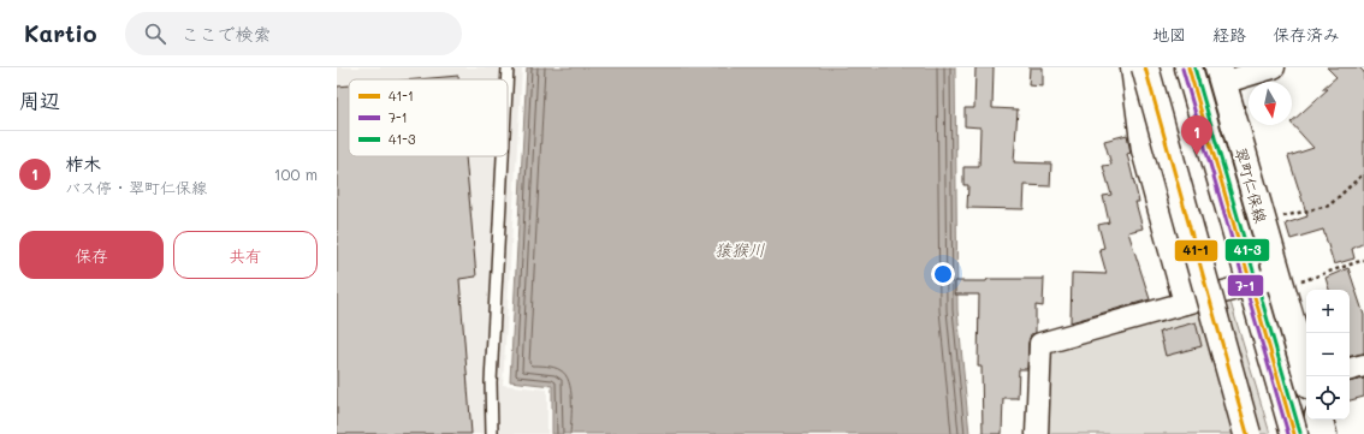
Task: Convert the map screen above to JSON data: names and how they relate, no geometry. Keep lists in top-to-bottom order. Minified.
{"streets":{"main road":["翠町仁保線"]},"water":["猿猴川"],"lines":["transit line 41-1","transit line 41-3","transit line 7-1"],"legend":["41-1","7-1","41-3"],"north":"bottom","page":{"header":"Kartio","search":"ここで検索","nav":["地図","経路","保存済み"],"heading":"周辺","pins":"1","list":[{"mark":"1","name":"柞木","note":"バス停 · 翠町仁保線","value":"100 m"}],"buttons":["保存","共有"],"map_buttons":["+","−"]}}
